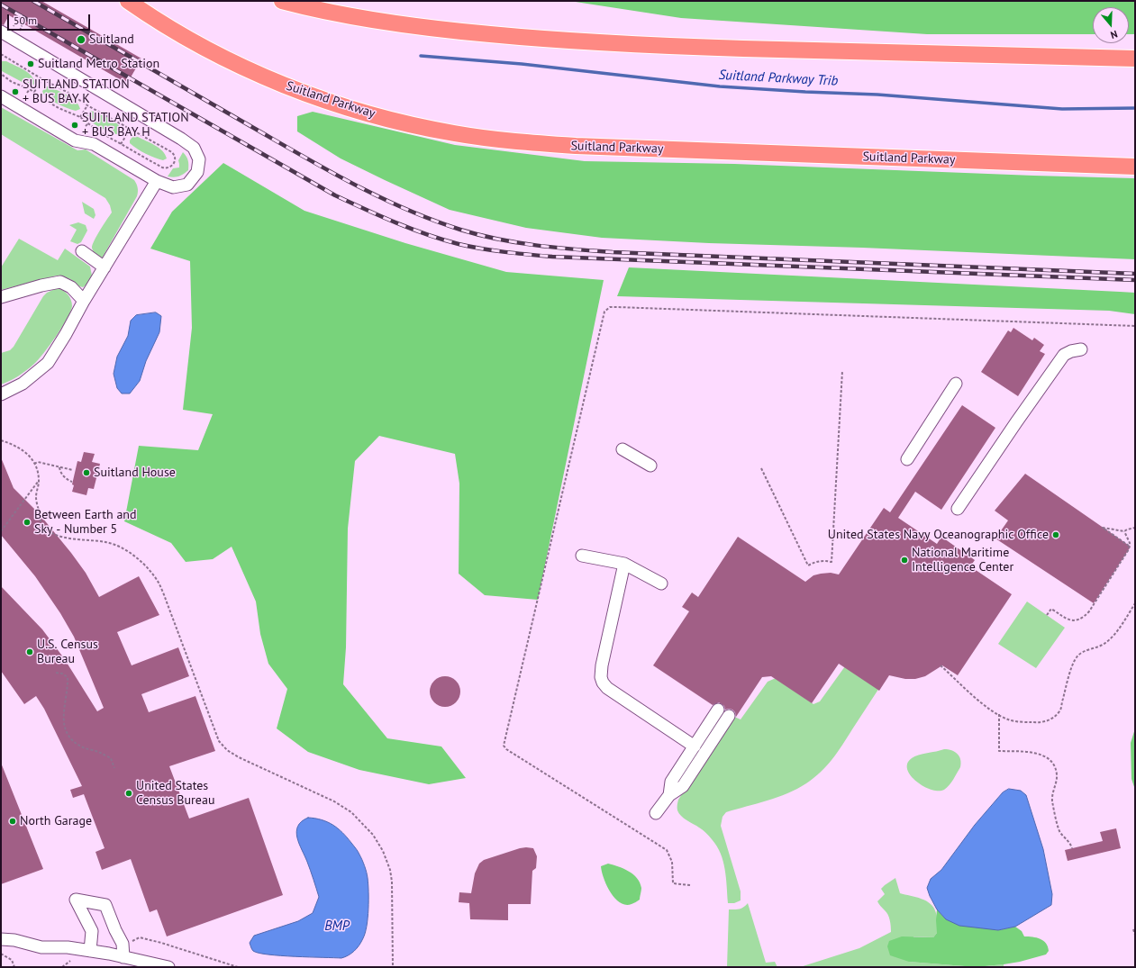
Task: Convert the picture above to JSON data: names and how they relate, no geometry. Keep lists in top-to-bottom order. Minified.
{"streets":{"highway":["Suitland Parkway"]},"water":["Suitland Parkway Trib","BMP"],"places":["Suitland","Suitland Metro Station","SUITLAND STATION + BUS BAY K","SUITLAND STATION + BUS BAY H","Suitland House","Between Earth and Sky - Number 5","United States Navy Oceanographic Office","National Maritime Intelligence Center","U.S. Census Bureau","United States Census Bureau","North Garage"],"scale_bar":"50 m","north":"bottom"}
